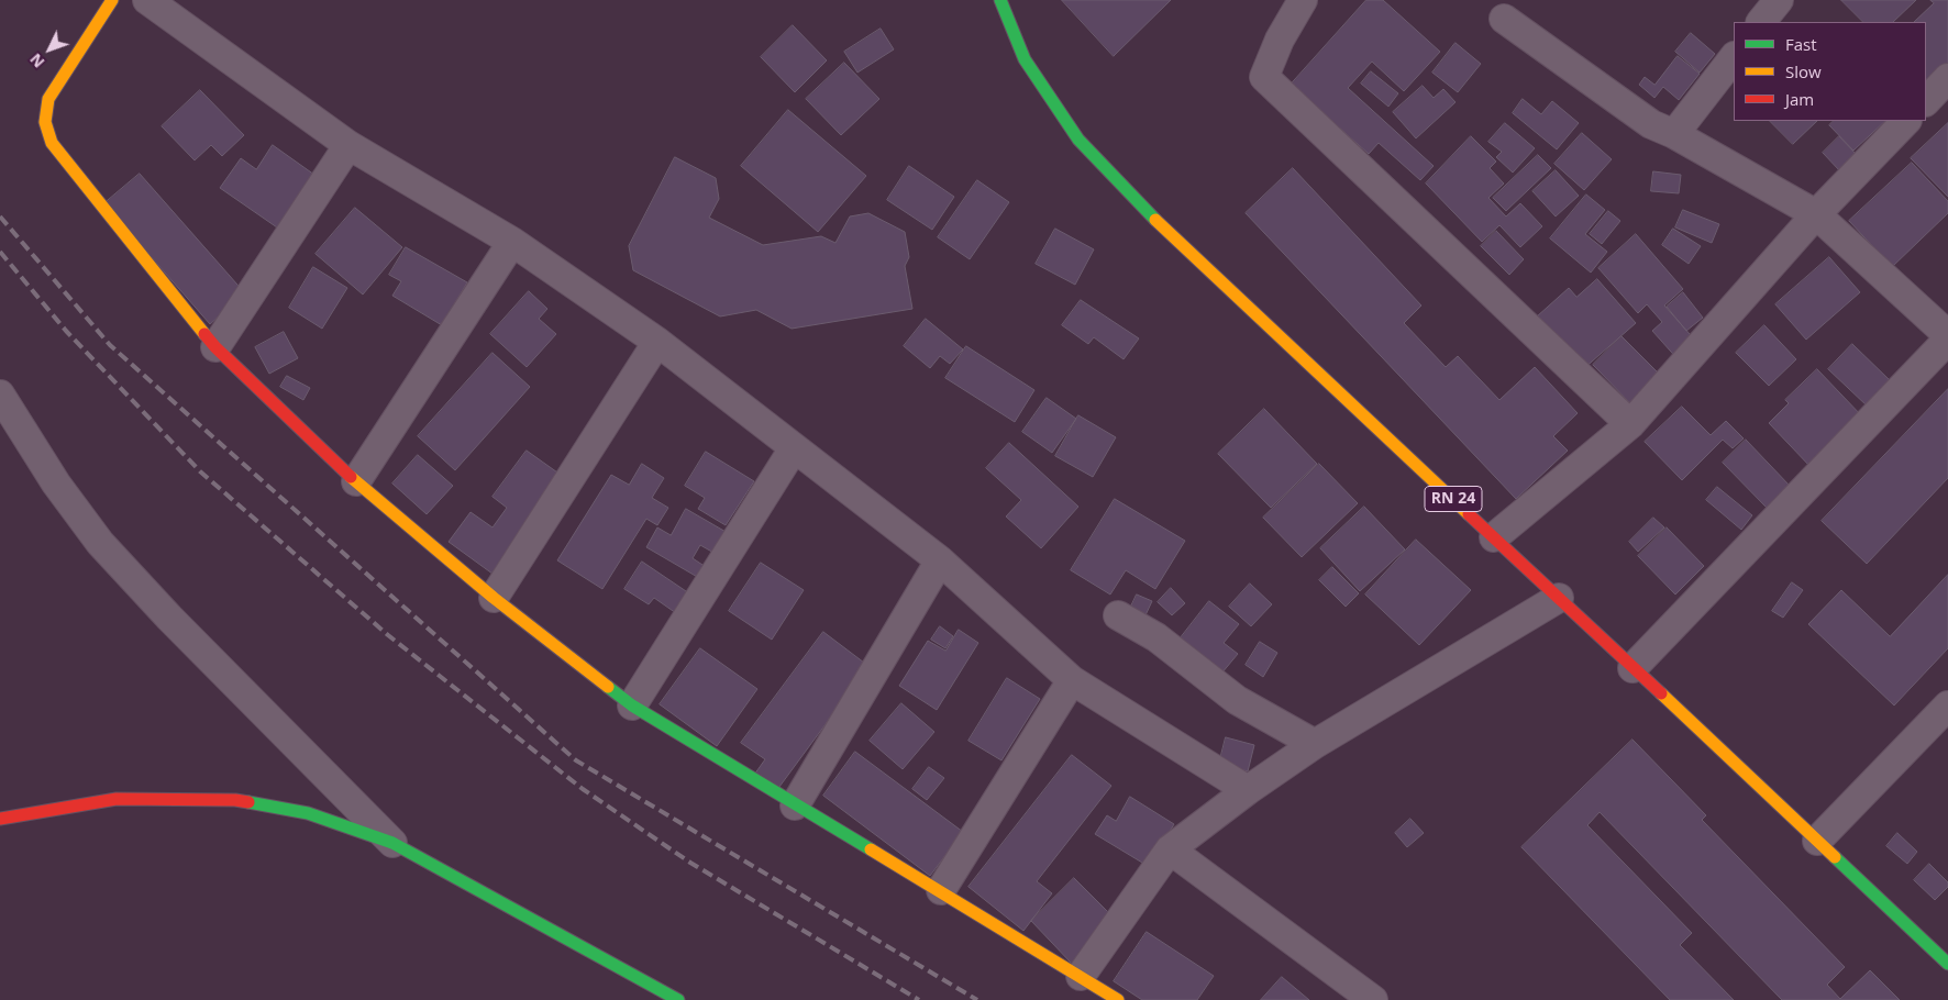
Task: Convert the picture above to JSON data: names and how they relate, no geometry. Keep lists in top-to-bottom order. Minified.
{"streets":{"street":["RN 24"]},"legend":["Fast","Slow","Jam"],"north":"bottom left"}
